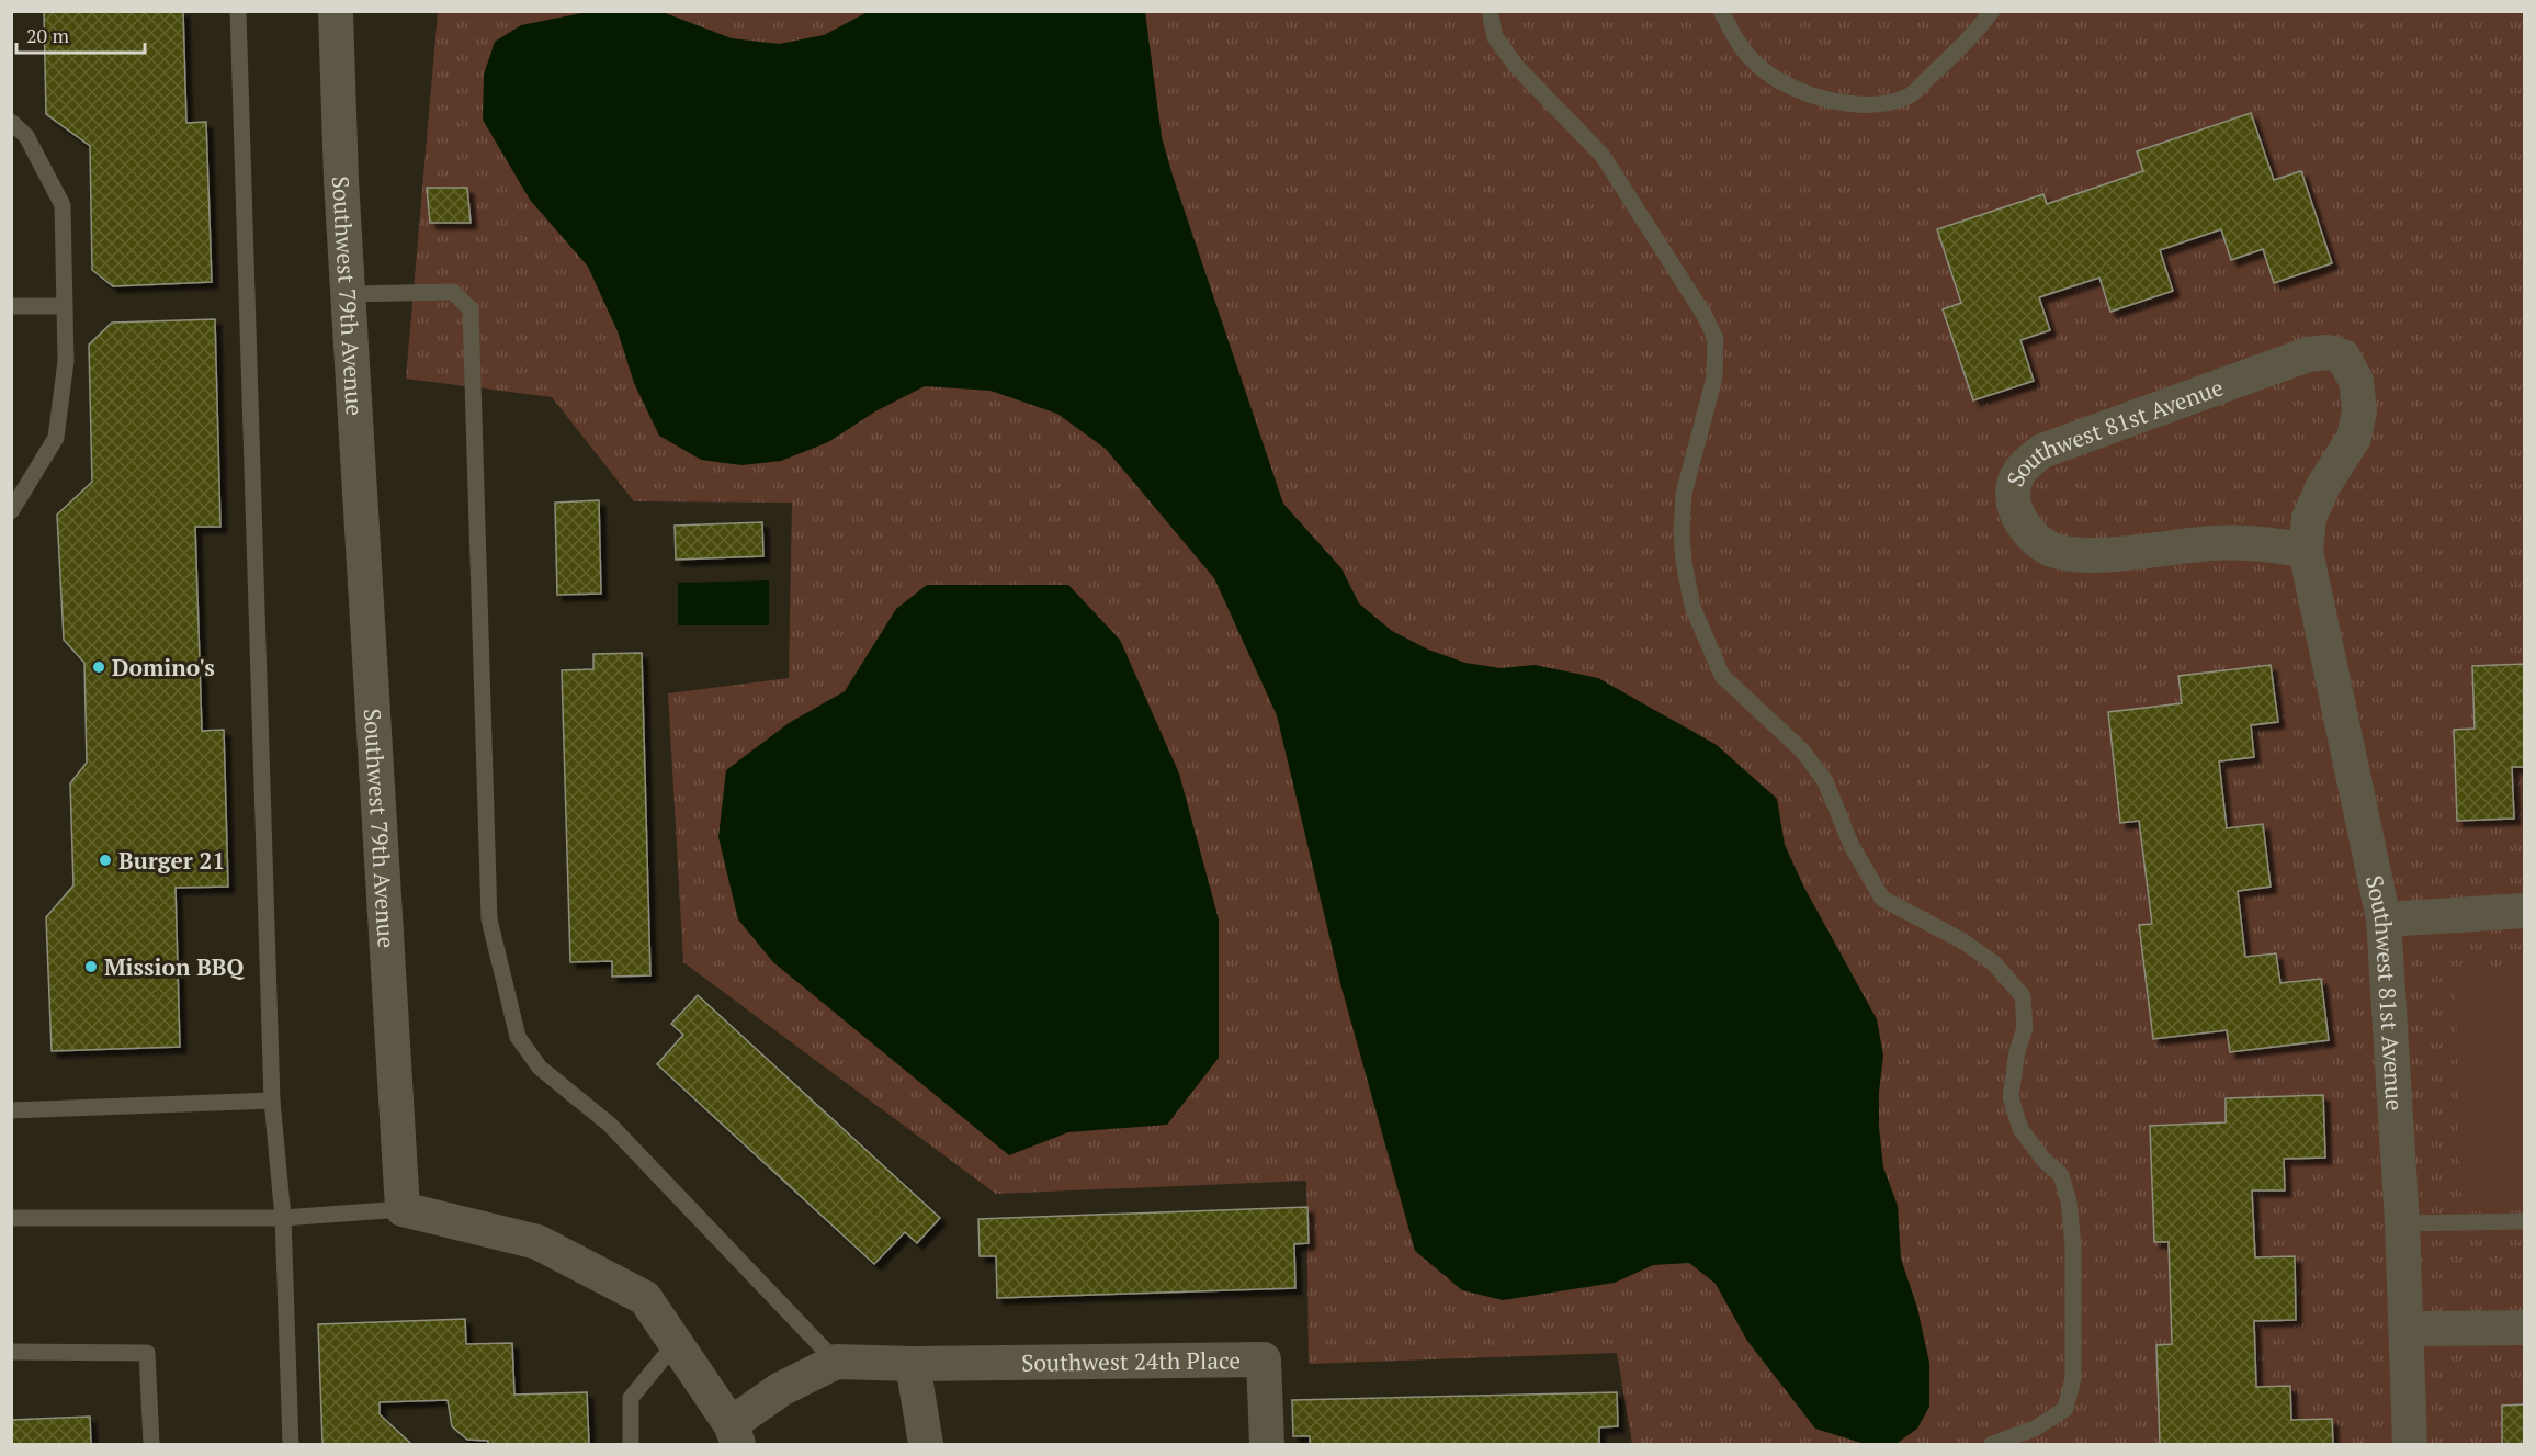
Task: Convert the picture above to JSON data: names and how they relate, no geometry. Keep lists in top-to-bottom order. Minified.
{"streets":{"street":["Southwest 79th Avenue","Southwest 81st Avenue","Southwest 24th Place"]},"places":["Domino's","Burger 21","Mission BBQ"],"scale_bar":"20 m"}
